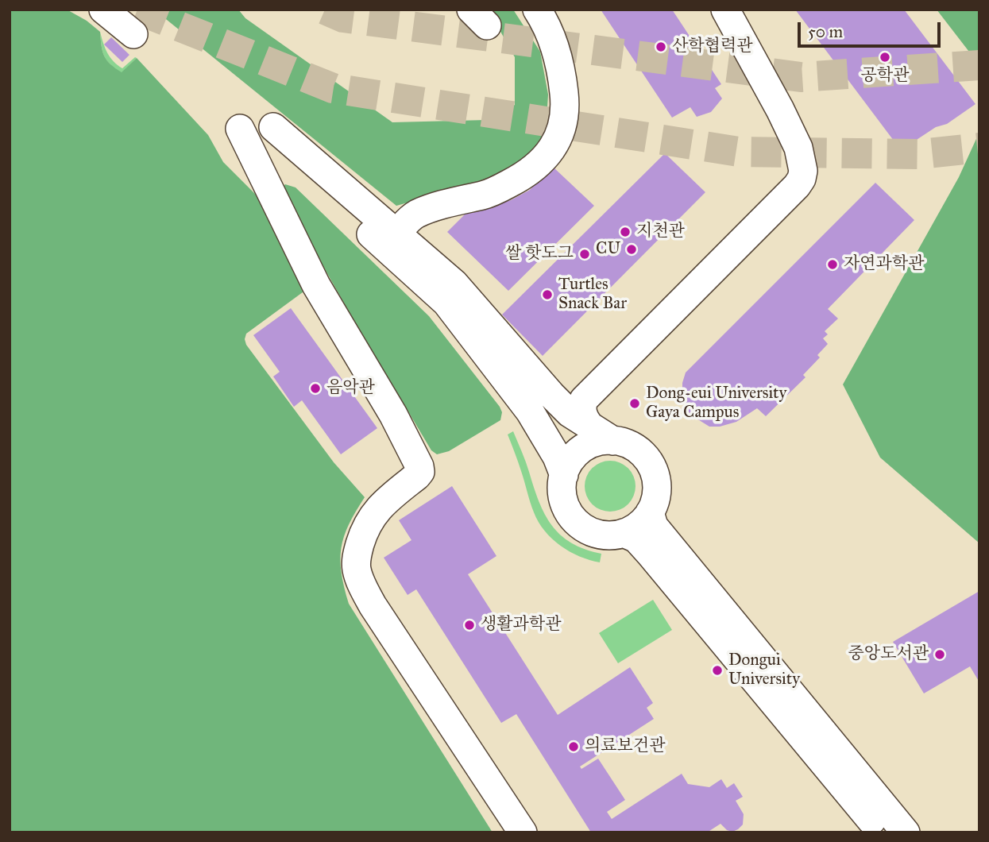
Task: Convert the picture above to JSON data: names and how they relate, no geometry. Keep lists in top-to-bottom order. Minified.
{"places":["산학협력관","공학관","지천관","CU","쌀 핫도그","자연과학관","Turtles Snack Bar","음악관","Dong-eui University Gaya Campus","생활과학관","중앙도서관","Dongui University","의료보건관"],"scale_bar":"50 m"}
